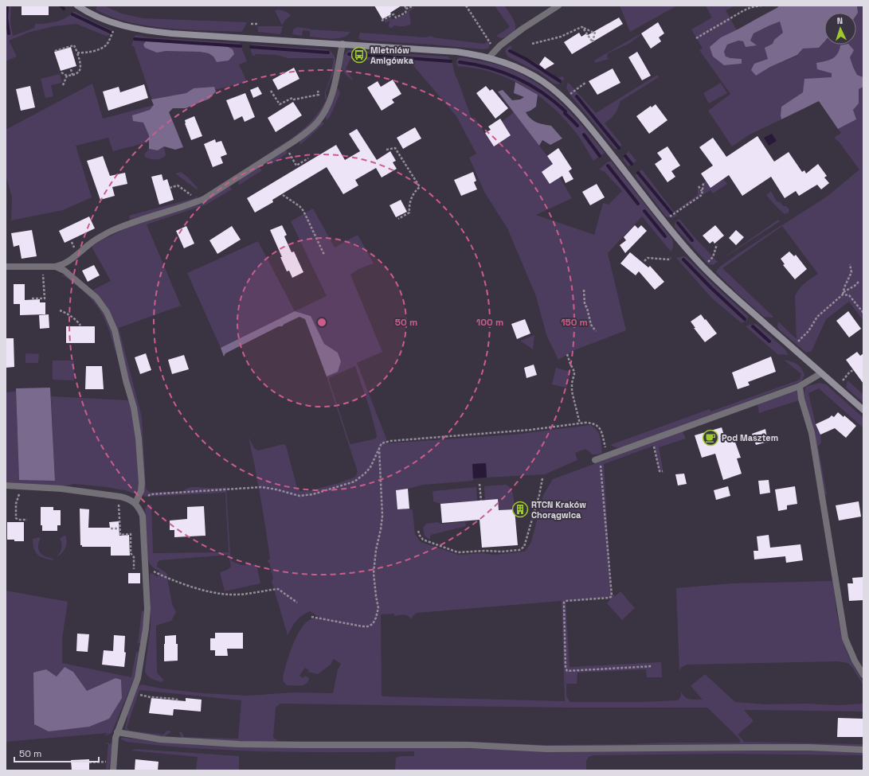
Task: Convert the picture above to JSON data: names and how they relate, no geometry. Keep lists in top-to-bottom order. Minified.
{"places":{"bus stop":["Mietniów Amigówka"],"cafe":["Pod Masztem"],"building":["RTCN Kraków Chorągwica"]},"scale_bar":"50 m","north":"top","rings":["50 m","100 m","150 m"]}
